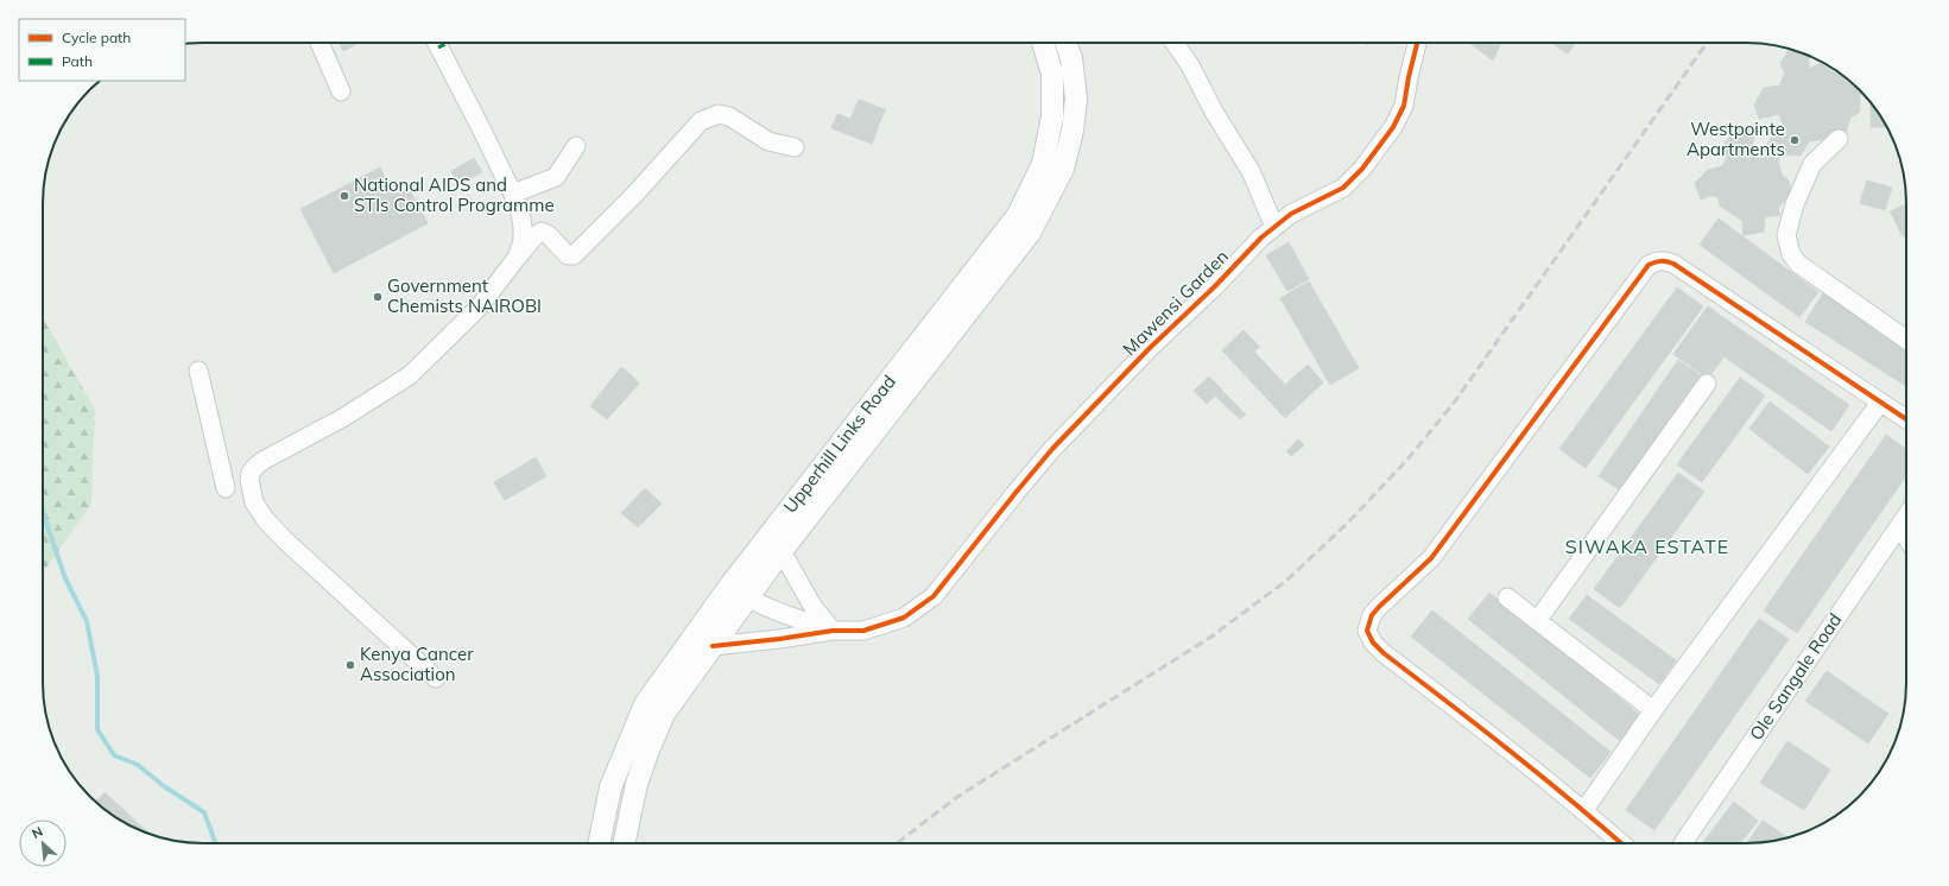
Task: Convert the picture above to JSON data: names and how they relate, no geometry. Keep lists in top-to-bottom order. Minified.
{"streets":{"street":["Mawensi Garden","Upperhill Links Road","Ole Sangale Road"]},"districts":["SIWAKA ESTATE"],"places":["Westpointe Apartments","National AIDS and STIs Control Programme","Government Chemists NAIROBI","Kenya Cancer Association"],"legend":["Cycle path","Path"],"north":"top left"}
